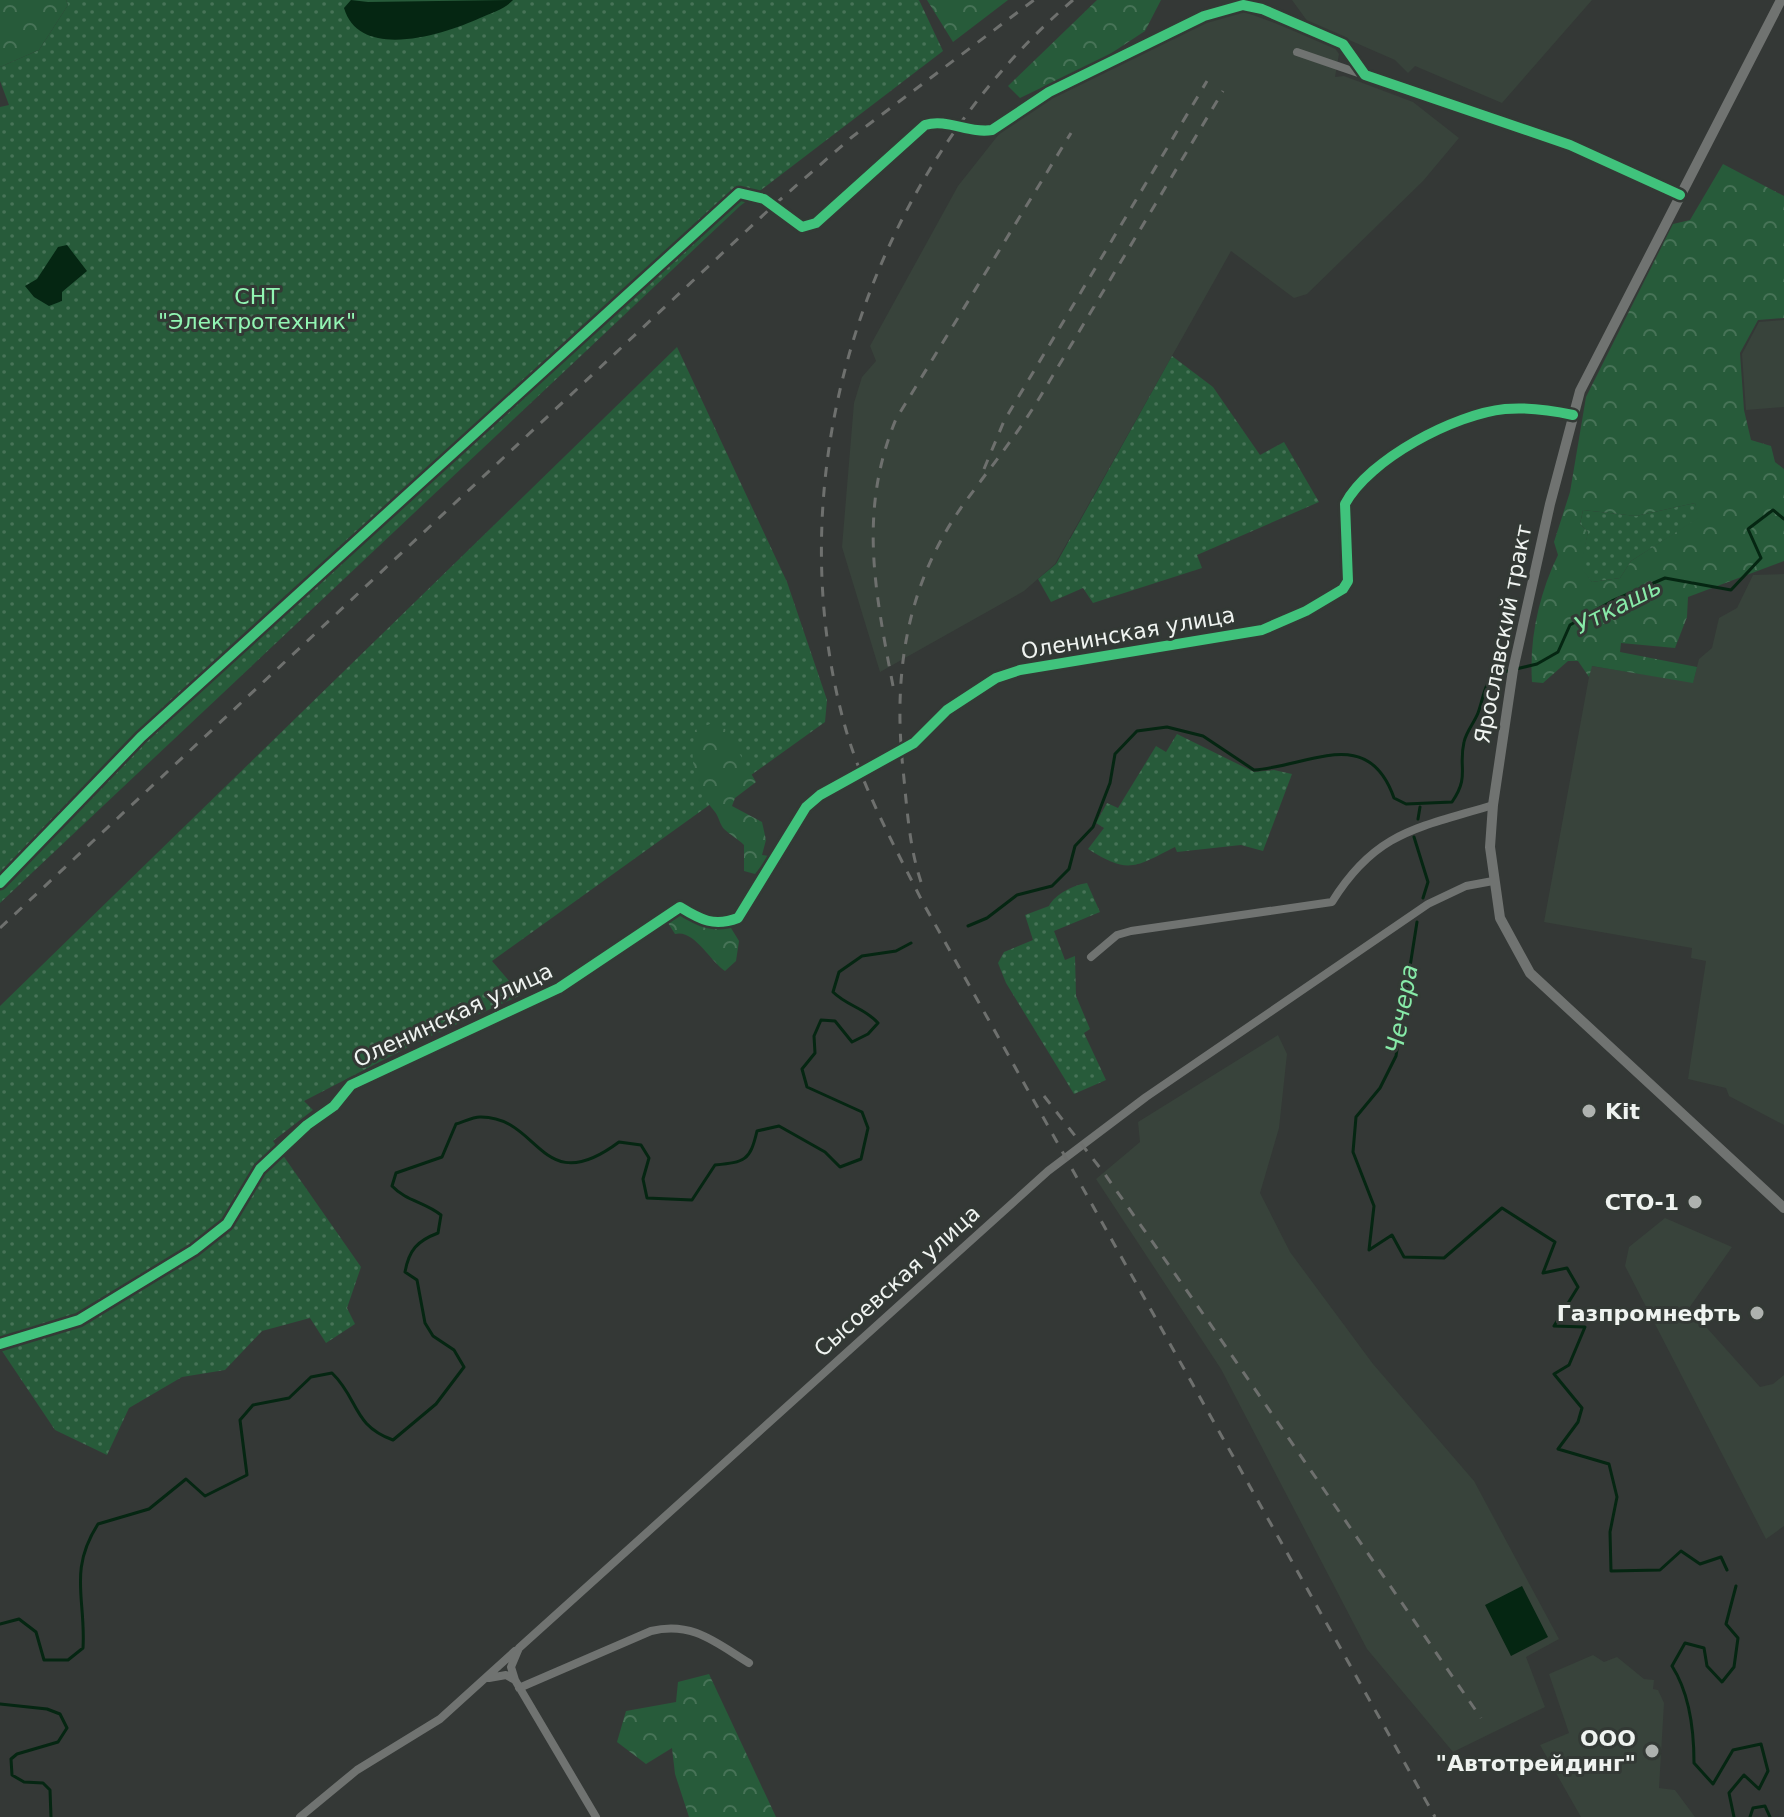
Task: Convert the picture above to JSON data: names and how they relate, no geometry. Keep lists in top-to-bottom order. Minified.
{"streets":{"street":["Оленинская улица","Ярославский тракт","Сысоевская улица"]},"crossings":[["Оленинская улица","Ярославский тракт"],["Ярославский тракт","Сысоевская улица"]],"water":["Уткашь","Чечера"],"parks":["СНТ \"Электротехник\""],"places":["Kit","СТО-1","Газпромнефть","ООО \"Автотрейдинг\""]}
